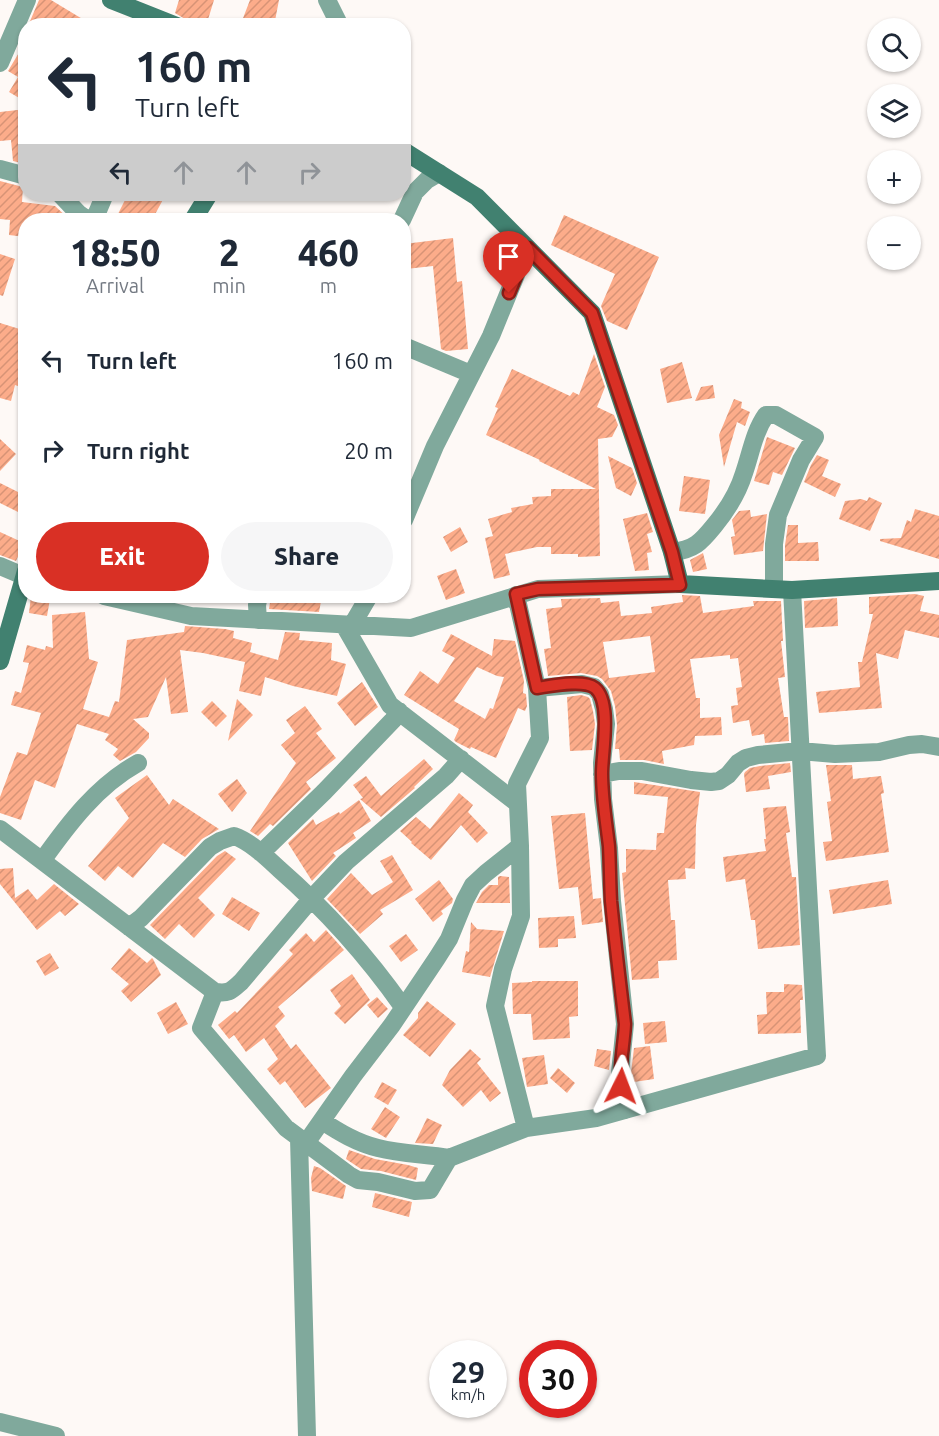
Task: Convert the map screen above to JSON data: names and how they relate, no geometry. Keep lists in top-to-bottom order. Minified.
{"page":{"map_buttons":["+","−"],"turn":["160 m","Turn left"],"eta":["18:50","Arrival","2","min","460","m"],"list":[{"name":"Turn left","value":"160 m"},{"name":"Turn right","value":"20 m"}],"buttons":["Exit","Share"],"speed":"29 km/h","limit":"30"}}
